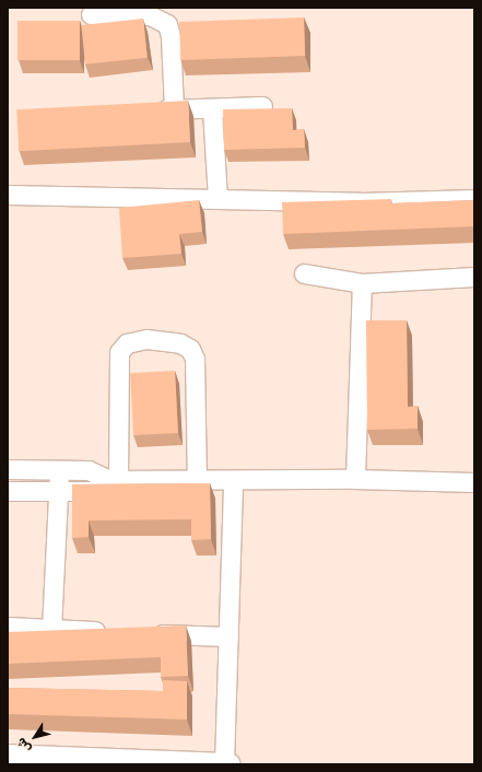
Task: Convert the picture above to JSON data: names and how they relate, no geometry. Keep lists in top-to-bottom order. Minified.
{"north":"bottom left"}
